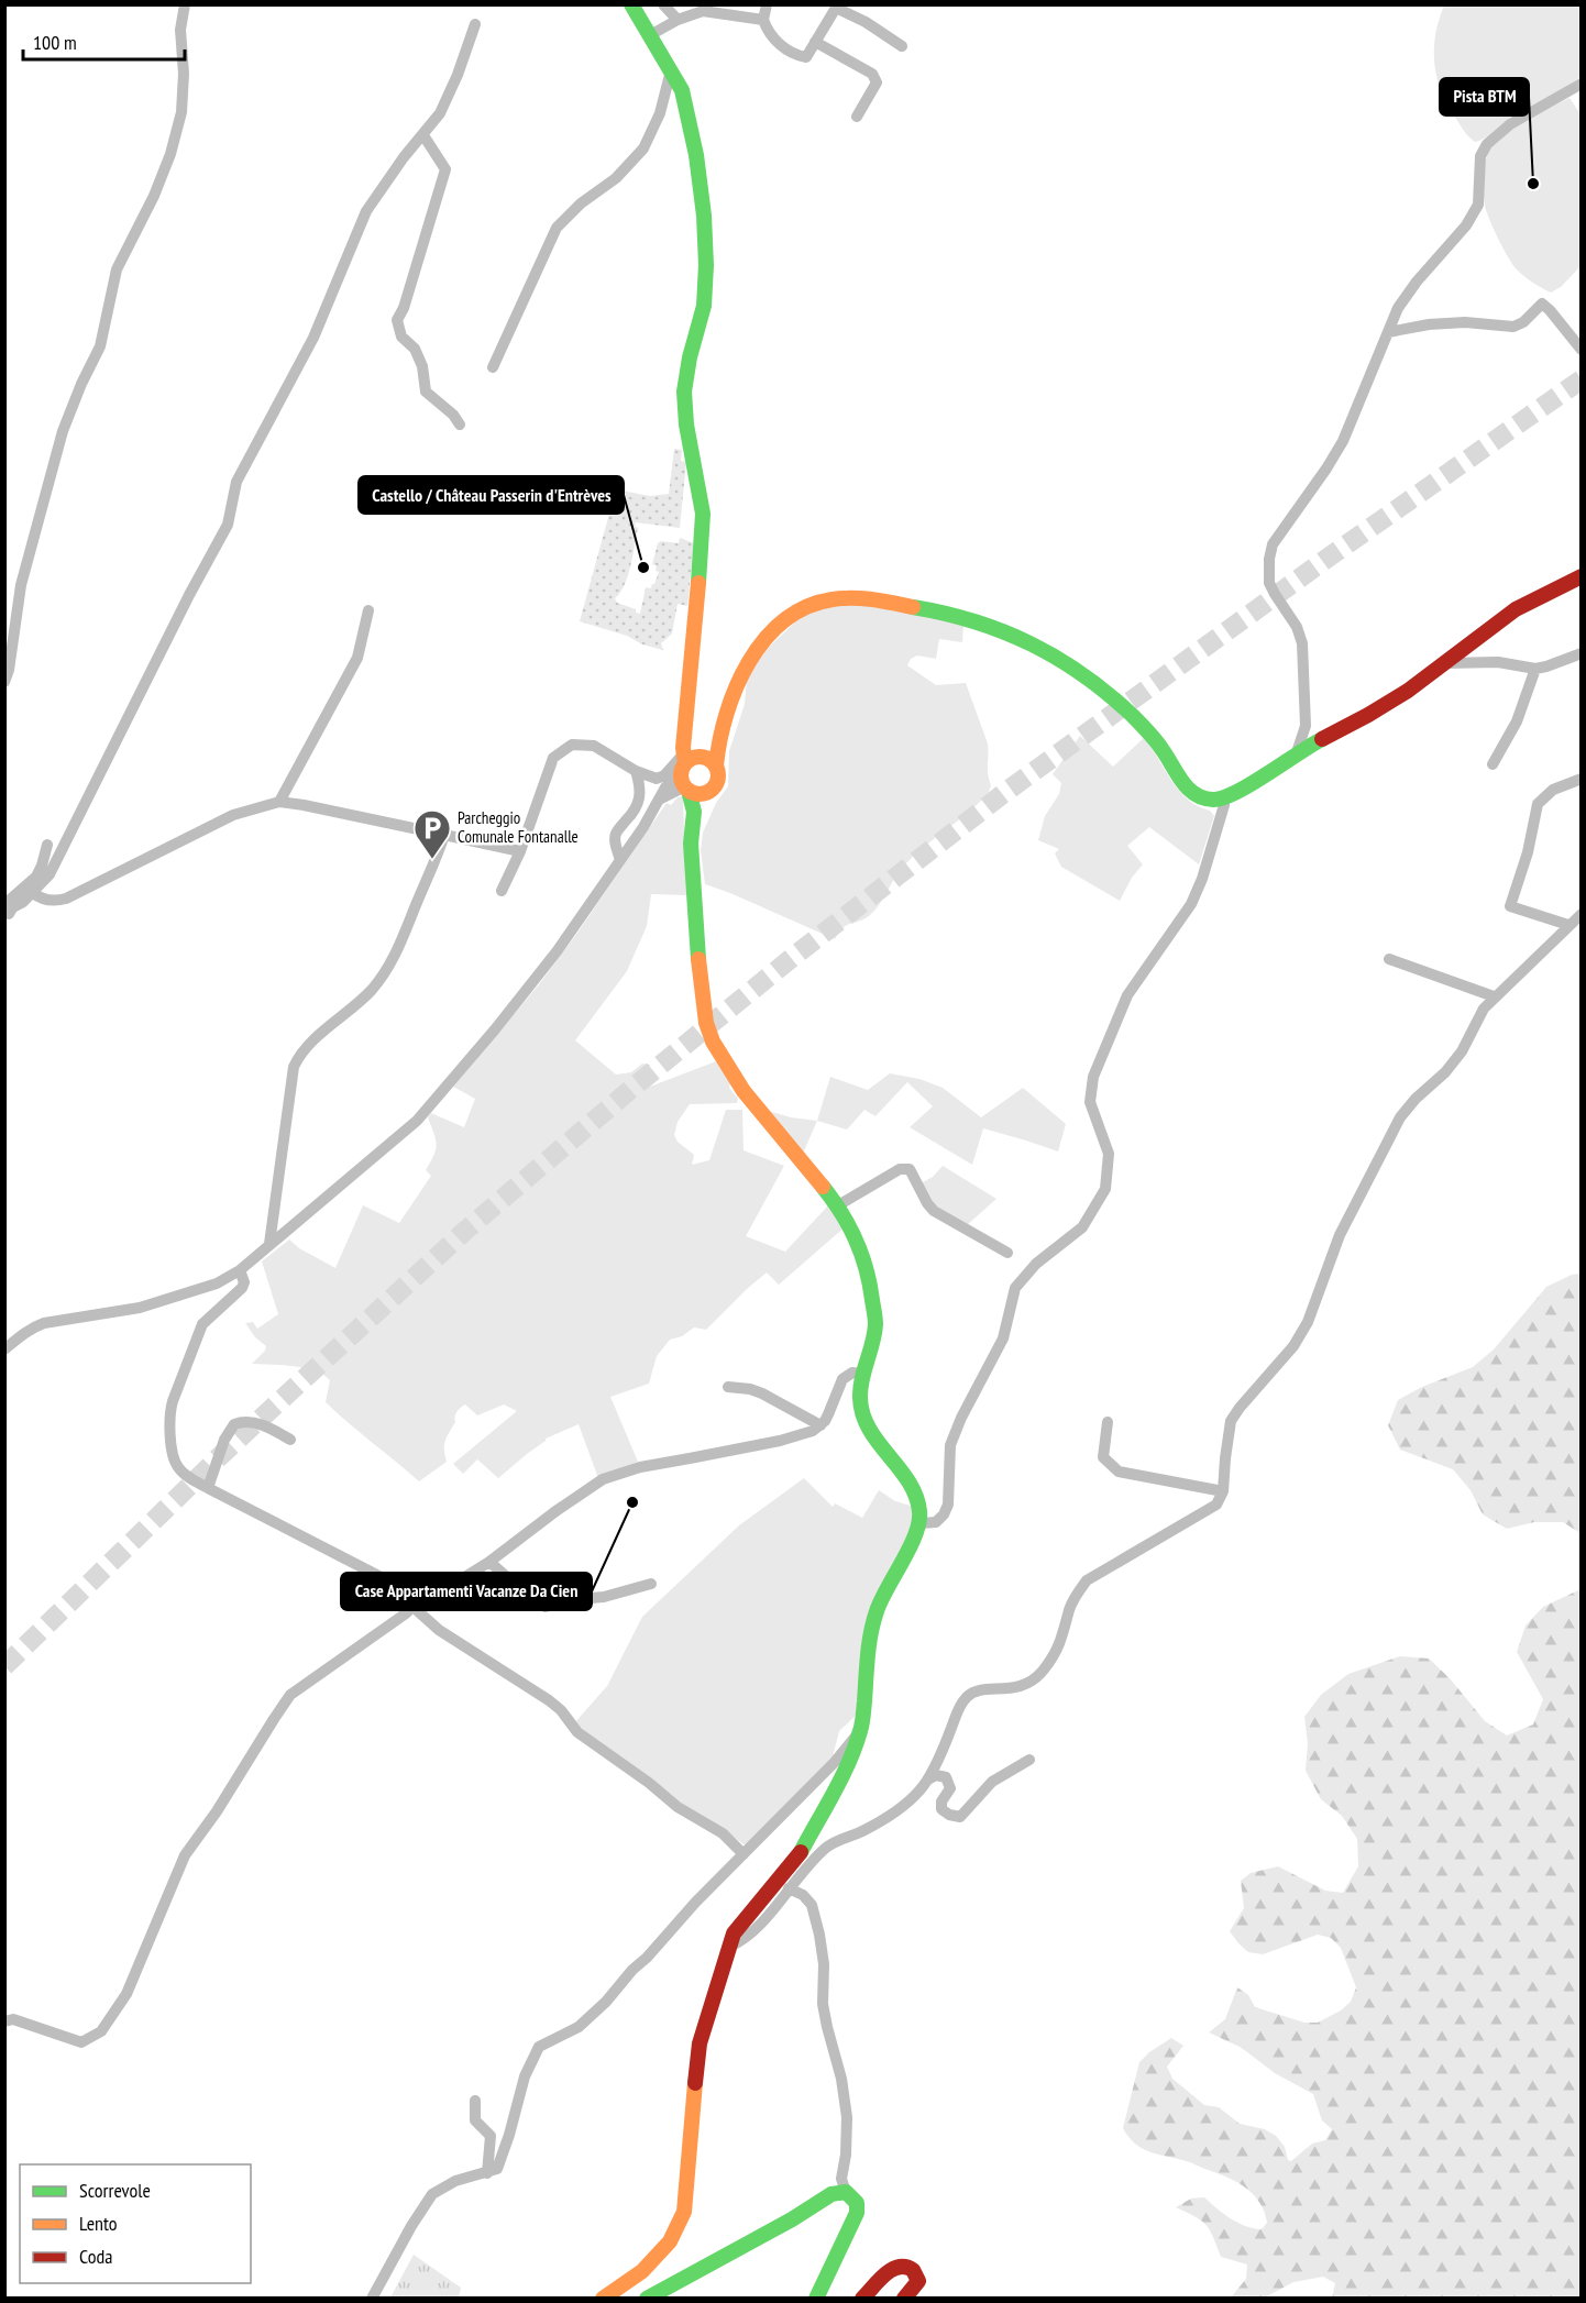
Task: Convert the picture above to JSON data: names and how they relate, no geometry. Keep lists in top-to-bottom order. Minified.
{"places":{"other":["Pista BTM","Castello / Château Passerin d'Entrèves","Case Appartamenti Vacanze Da Cien"],"parking":["Parcheggio Comunale Fontanalle"]},"legend":["Scorrevole","Lento","Coda"],"scale_bar":"100 m"}
